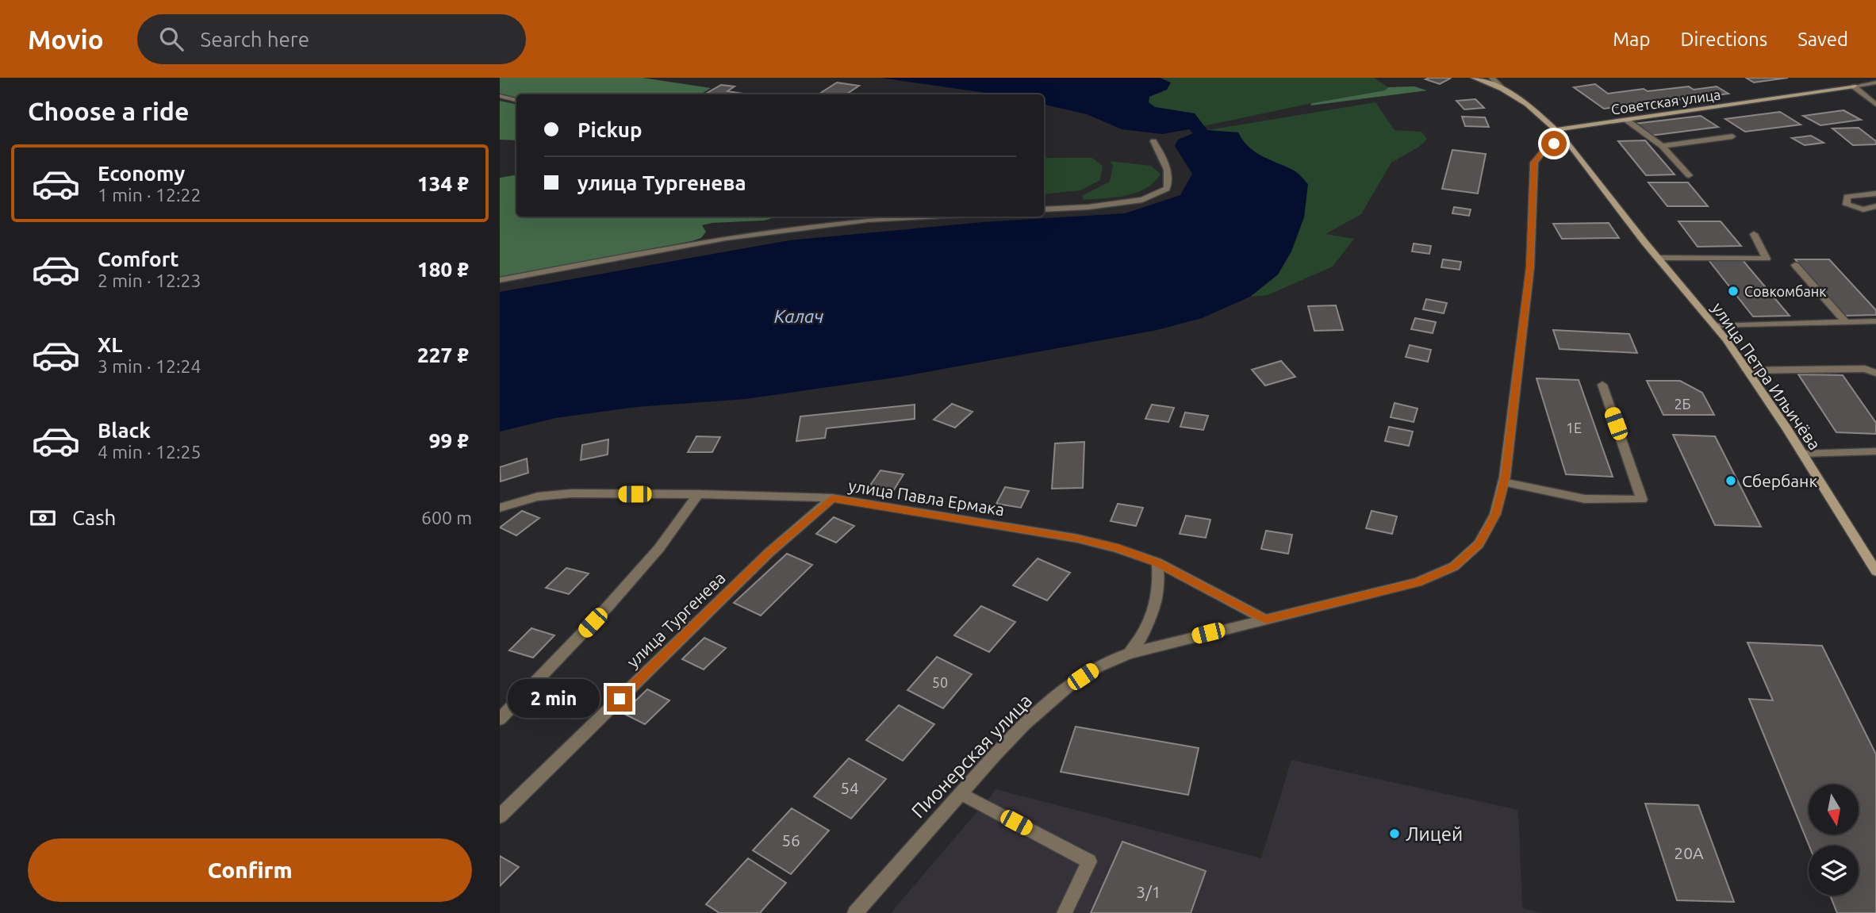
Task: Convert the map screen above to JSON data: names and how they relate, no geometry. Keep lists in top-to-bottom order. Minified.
{"streets":{"main road":["Советская улица","улица Петра Ильичёва"],"street":["улица Павла Ермака","улица Тургенева","Пионерская улица"]},"crossings":[["Советская улица","улица Петра Ильичёва"],["Советская улица","Пионерская улица"],["улица Петра Ильичёва","Пионерская улица"],["улица Павла Ермака","улица Тургенева"],["улица Павла Ермака","Пионерская улица"]],"water":["Калач"],"places":["Совкомбанк","Сбербанк","Лицей"],"house_numbers":["2Б","1Е","50","54","56","20А","3/1"],"north":"bottom","page":{"header":"Movio","search":"Search here","nav":["Map","Directions","Saved"],"heading":"Choose a ride","banner":["Pickup","улица Тургенева"],"list":[{"name":"Economy","note":"1 min · 12:22","value":"134 ₽"},{"name":"Comfort","note":"2 min · 12:23","value":"180 ₽"},{"name":"XL","note":"3 min · 12:24","value":"227 ₽"},{"name":"Black","note":"4 min · 12:25","value":"99 ₽"}],"pay":["Cash","600 m"],"bubble":"2 min","buttons":"Confirm"}}
